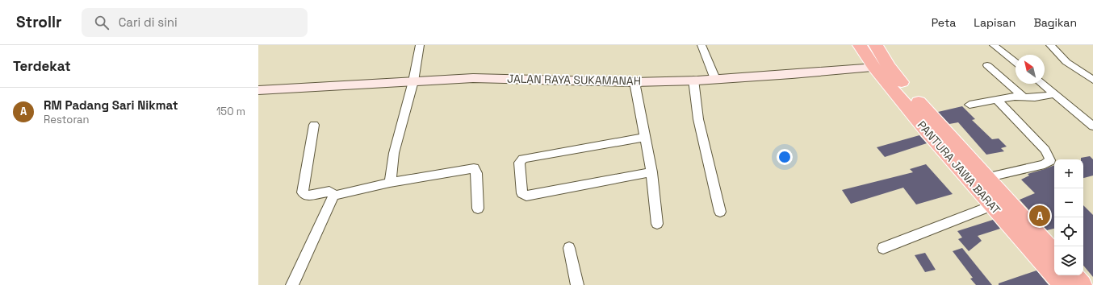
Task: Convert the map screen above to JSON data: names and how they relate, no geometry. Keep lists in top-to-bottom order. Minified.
{"streets":{"highway":["PANTURA JAWA BARAT"],"street":["JALAN RAYA SUKAMANAH"]},"crossings":[["JALAN RAYA SUKAMANAH","PANTURA JAWA BARAT"]],"north":"top left","page":{"header":"Strollr","search":"Cari di sini","nav":["Peta","Lapisan","Bagikan"],"heading":"Terdekat","list":[{"mark":"A","name":"RM Padang Sari Nikmat","note":"Restoran","value":"150 m"}],"map_buttons":["+","−"],"pins":"A"}}
